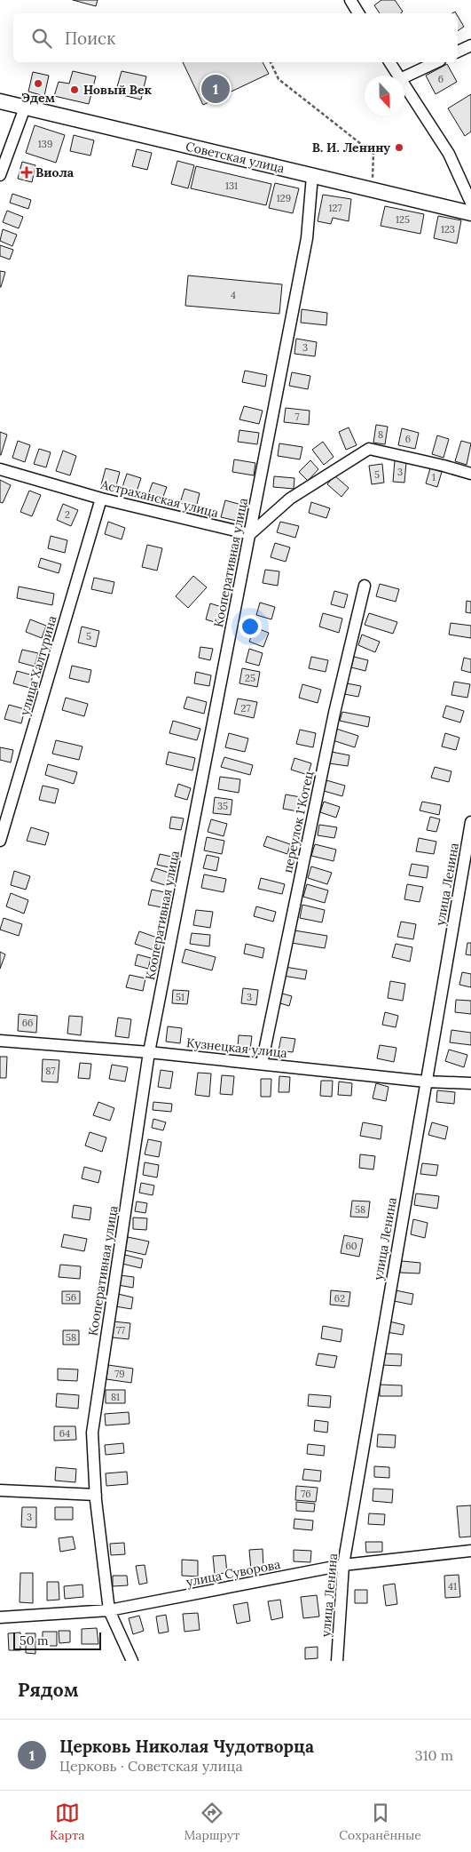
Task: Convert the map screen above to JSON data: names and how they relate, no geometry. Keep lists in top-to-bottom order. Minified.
{"streets":{"street":["Советская улица","Астраханская улица","Кооперативная улица","улица Халтурина","переулок 1 Котец","улица Ленина","Кузнецкая улица","улица Суворова"]},"crossings":[["Советская улица","Кооперативная улица"],["Астраханская улица","Кооперативная улица"],["Астраханская улица","улица Халтурина"],["Кооперативная улица","Кузнецкая улица"],["Кооперативная улица","улица Суворова"],["переулок 1 Котец","Кузнецкая улица"],["улица Ленина","Кузнецкая улица"],["улица Ленина","улица Суворова"]],"places":{"other":["Эдем","Новый Век","В. И. Ленину"],"health":["Виола"]},"house_numbers":["6","139","131","129","127","125","123","4","3","7","8","6","3","5","1","2","5","25","27","35","51","3","66","87","58","60","56","62","77","58","79","81","64","76","3","41"],"scale_bar":"50 m","north":"bottom","page":{"search":"Поиск","pins":"1","scale":"50 m","heading":"Рядом","list":[{"mark":"1","name":"Церковь Николая Чудотворца","note":"Церковь · Советская улица","value":"310 m"}],"nav":["Карта","Маршрут","Сохранённые"]}}
